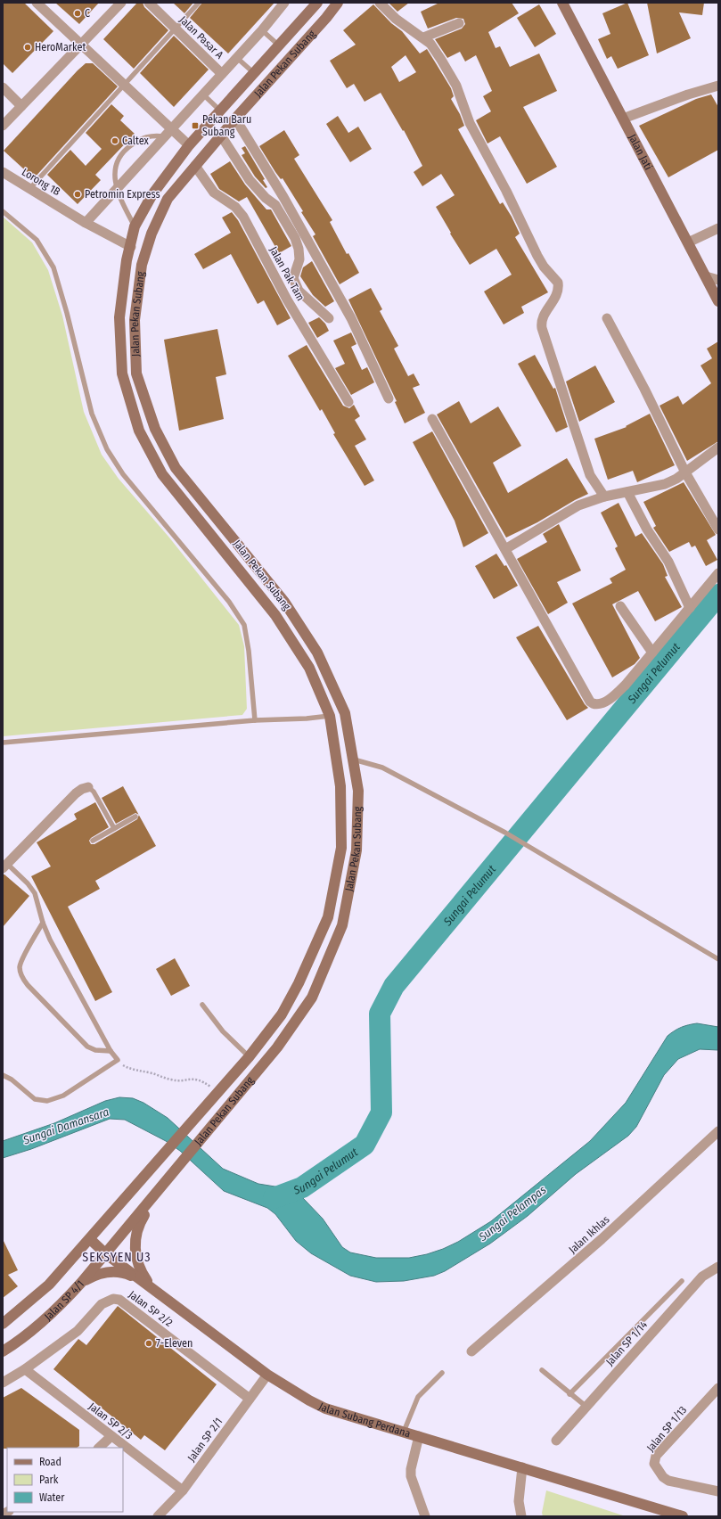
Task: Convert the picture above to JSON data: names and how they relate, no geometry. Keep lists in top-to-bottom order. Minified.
{"streets":{"main road":["Jalan Pekan Subang","Jalan Jati","Jalan SP 4/1","Jalan Subang Perdana"],"street":["Jalan Pasar A","Lorong 1B","Jalan Pak Tam","Jalan Ikhlas","Jalan SP 2/2","Jalan SP 1/14","Jalan SP 2/3","Jalan SP 1/13","Jalan SP 2/1"]},"crossings":[["Jalan Pekan Subang","Lorong 1B"],["Jalan Pekan Subang","Jalan Pak Tam"],["Jalan Pekan Subang","Jalan SP 4/1"],["Jalan SP 4/1","Jalan Subang Perdana"],["Jalan SP 2/2","Jalan SP 2/3"],["Jalan SP 2/2","Jalan SP 2/1"],["Jalan Subang Perdana","Jalan SP 2/1"],["Jalan SP 2/3","Jalan SP 2/1"]],"districts":["SEKSYEN U3"],"water":["Sungai Pelumut","Sungai Damansara","Sungai Pelampas"],"places":{"other":["C","HeroMarket","Caltex","Petromin Express","7-Eleven"],"transit":["Pekan Baru Subang"]},"legend":["Road","Park","Water"]}
